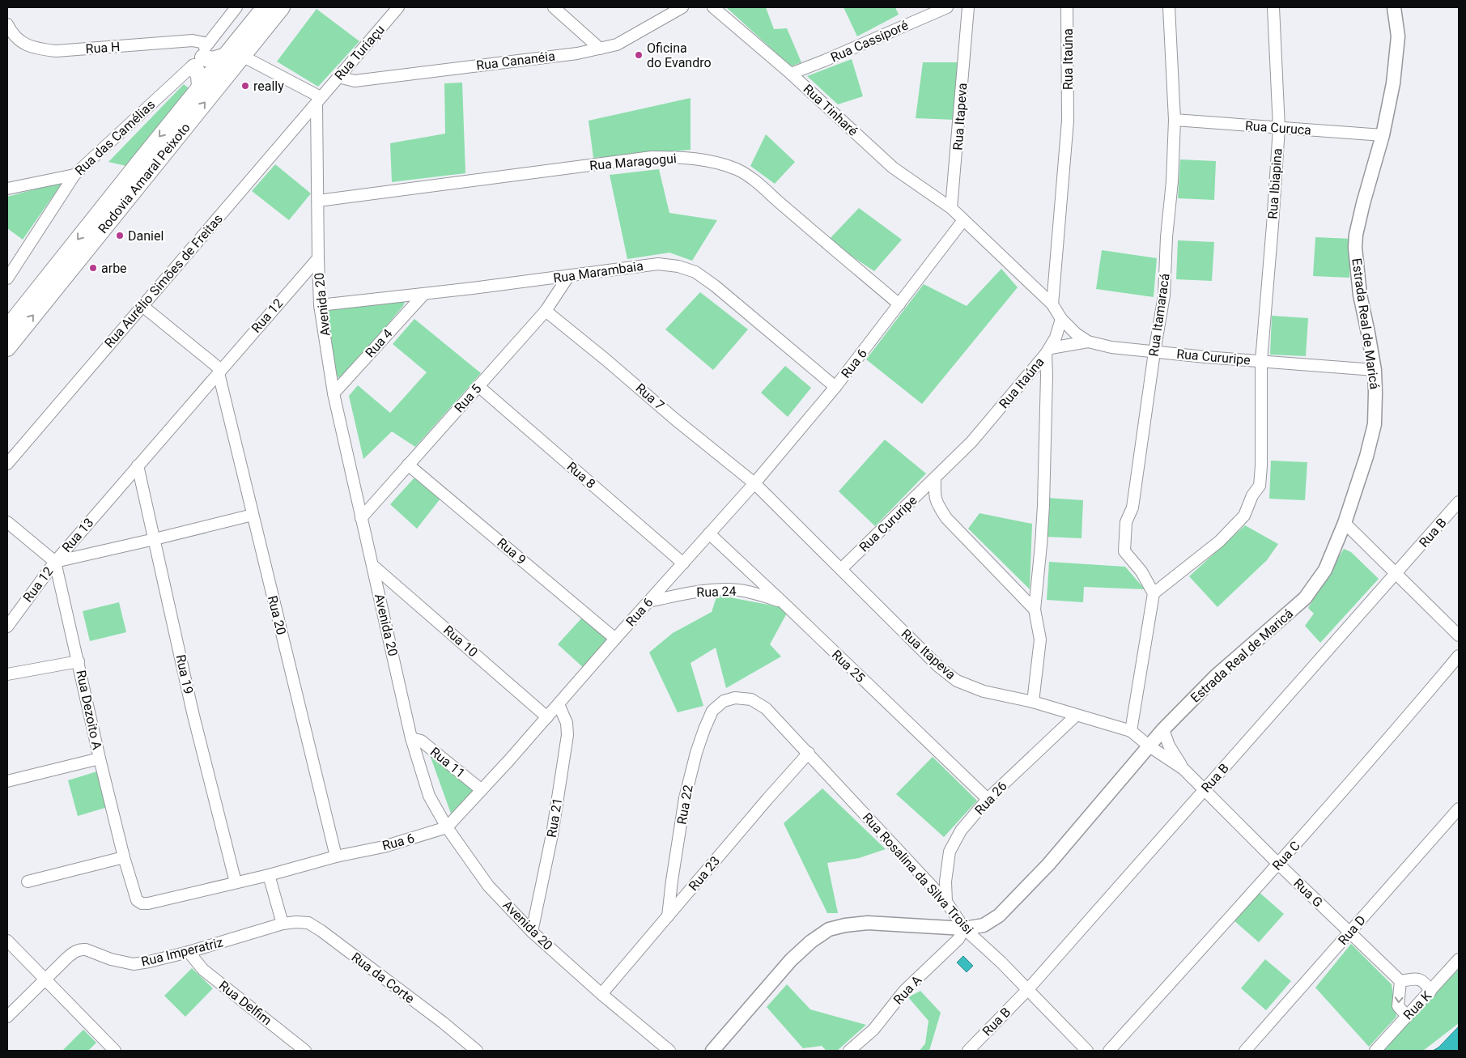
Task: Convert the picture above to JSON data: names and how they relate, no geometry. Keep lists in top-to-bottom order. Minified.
{"streets":{"highway":["Rodovia Amaral Peixoto"],"main road":["Estrada Real de Maricá"],"street":["Rua Cassiporé","Rua H","Rua Turiaçu","Rua Itaúna","Rua Cananéia","Rua Tinharé","Rua Itapeva","Rua Curuca","Rua das Camélias","Rua Maragogui","Rua Ibiapina","Rua Marambaia","Rua Aurélio Simões de Freitas","Avenida 20","Rua Itamaracá","Rua 12","Rua 4","Rua Cururipe","Rua 6","Rua 7","Rua 5","Rua 8","Rua B","Rua 13","Rua 9","Rua 24","Rua 20","Rua 10","Rua 25","Rua 19","Rua Dezoito A","Rua 11","Rua 26","Rua 22","Rua 21","Rua C","Rua 23","Rua Rosalina da Silva Troisi","Rua G","Rua D","Rua Imperatriz","Rua da Corte","Rua A","Rua Delfim","Rua K"]},"crossings":[["Rua Cassiporé","Rua Tinharé"],["Rua H","Rua das Camélias"],["Rua Turiaçu","Rua Cananéia"],["Rua Turiaçu","Rua Aurélio Simões de Freitas"],["Rua Turiaçu","Avenida 20"],["Rua Itaúna","Rua Cururipe"],["Rua Tinharé","Rua Itapeva"],["Rua Itapeva","Estrada Real de Maricá"],["Rua Itapeva","Rua Cururipe"],["Rua Itapeva","Rua 6"],["Rua Itapeva","Rua 7"],["Rua Itapeva","Rua 26"],["Rua Itapeva","Rua G"],["Rua Curuca","Rua Ibiapina"],["Rua Curuca","Rua Itamaracá"],["Rua Curuca","Estrada Real de Maricá"],["Rua Maragogui","Avenida 20"],["Rua Maragogui","Rua 6"],["Rua Ibiapina","Rua Itamaracá"],["Rua Ibiapina","Rua Cururipe"],["Rua Marambaia","Avenida 20"],["Rua Marambaia","Rua 4"],["Rua Marambaia","Rua 6"],["Rua Marambaia","Rua 5"],["Rua Aurélio Simões de Freitas","Avenida 20"],["Avenida 20","Rua 12"],["Avenida 20","Rua 4"],["Avenida 20","Rua 6"],["Avenida 20","Rua 5"],["Avenida 20","Rua 10"],["Avenida 20","Rua 11"],["Avenida 20","Rua 21"],["Avenida 20","Rua 23"],["Rua Itamaracá","Rua Cururipe"],["Rua 12","Rua 13"],["Rua 12","Rua 20"],["Rua 12","Rua Dezoito A"],["Estrada Real de Maricá","Rua Cururipe"],["Estrada Real de Maricá","Rua Rosalina da Silva Troisi"],["Estrada Real de Maricá","Rua G"],["Estrada Real de Maricá","Rua A"],["Rua 6","Rua 7"],["Rua 6","Rua 8"],["Rua 6","Rua 9"],["Rua 6","Rua 24"],["Rua 6","Rua 20"],["Rua 6","Rua 10"],["Rua 6","Rua 25"],["Rua 6","Rua 19"],["Rua 6","Rua Dezoito A"],["Rua 6","Rua 11"],["Rua 6","Rua 21"],["Rua 7","Rua 5"],["Rua 5","Rua 8"],["Rua 5","Rua 9"],["Rua B","Rua Rosalina da Silva Troisi"],["Rua B","Rua G"],["Rua 13","Rua 20"],["Rua 13","Rua 19"],["Rua 13","Rua Dezoito A"],["Rua 24","Rua 25"],["Rua 25","Rua 26"],["Rua 19","Rua Dezoito A"],["Rua 26","Rua Rosalina da Silva Troisi"],["Rua 22","Rua 23"],["Rua 22","Rua Rosalina da Silva Troisi"],["Rua C","Rua G"],["Rua 23","Rua Rosalina da Silva Troisi"],["Rua Rosalina da Silva Troisi","Rua A"],["Rua G","Rua D"],["Rua Imperatriz","Rua da Corte"],["Rua Imperatriz","Rua Delfim"]],"places":["Oficina do Evandro","really","Daniel","arbe"]}
